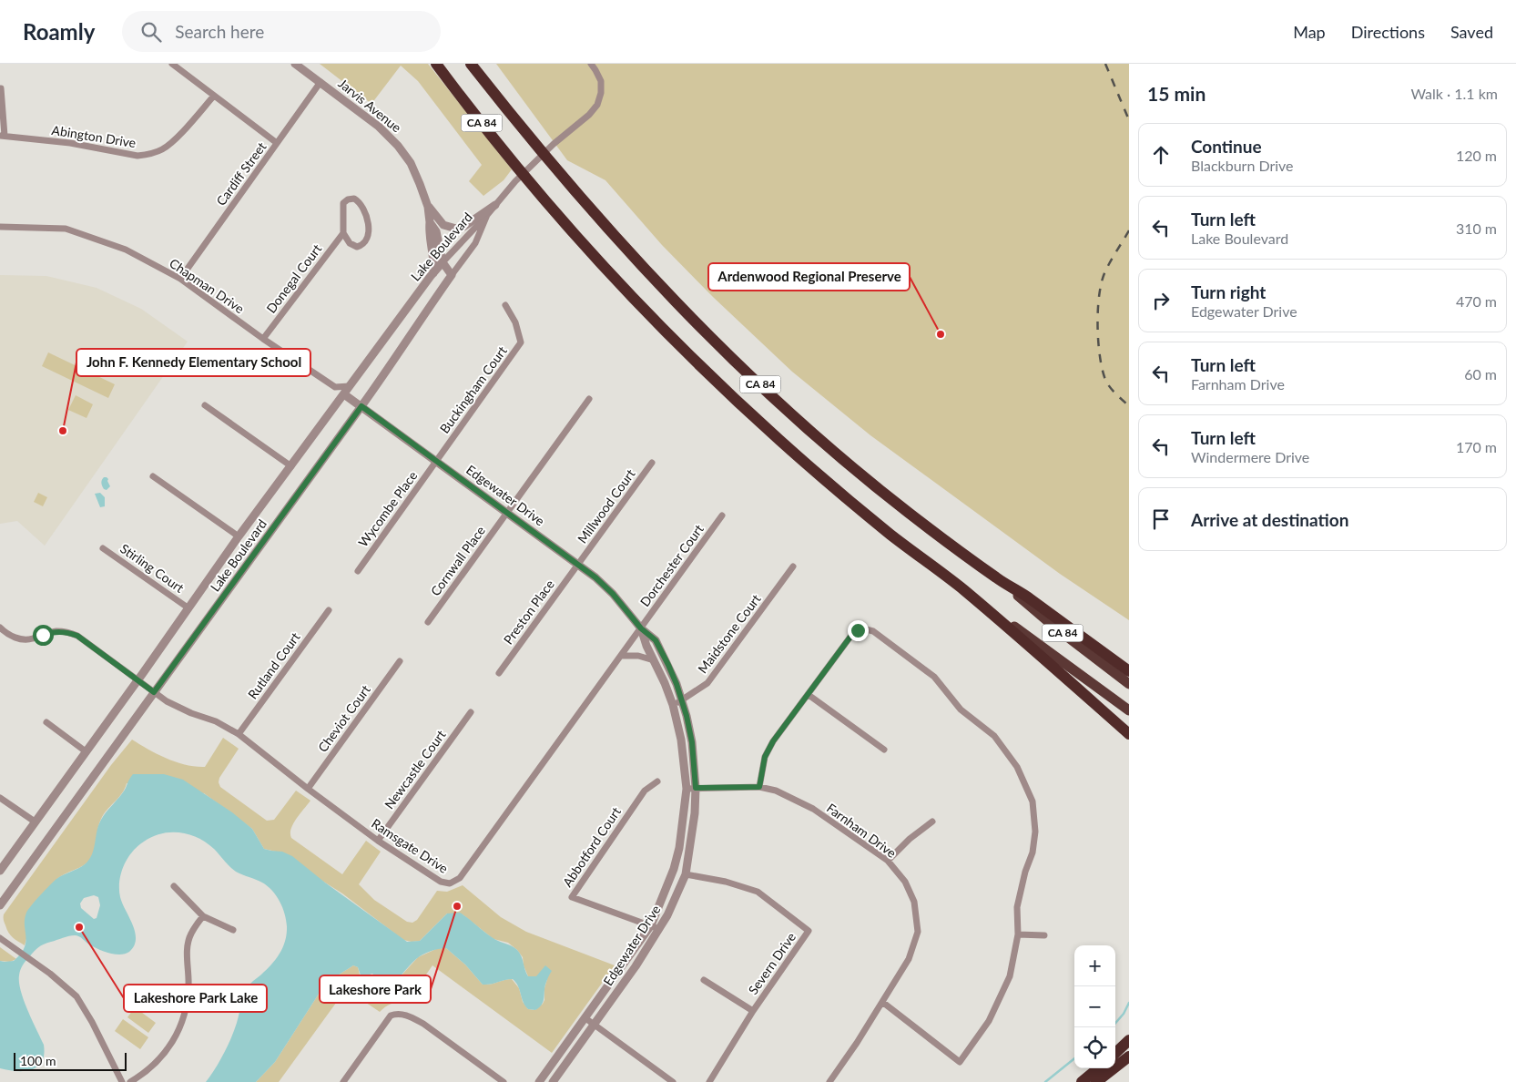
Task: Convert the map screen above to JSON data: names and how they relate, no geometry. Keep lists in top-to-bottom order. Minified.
{"streets":{"highway":["CA 84"],"street":["Jarvis Avenue","Abington Drive","Cardiff Street","Lake Boulevard","Donegal Court","Chapman Drive","Buckingham Court","Edgewater Drive","Millwood Court","Wycombe Place","Cornwall Place","Dorchester Court","Stirling Court","Preston Place","Maidstone Court","Rutland Court","Cheviot Court","Newcastle Court","Farnham Drive","Ramsgate Drive","Abbotford Court","Severn Drive"]},"crossings":[["Jarvis Avenue","Cardiff Street"],["Jarvis Avenue","Lake Boulevard"],["Cardiff Street","Chapman Drive"],["Lake Boulevard","Edgewater Drive"],["Lake Boulevard","Stirling Court"],["Lake Boulevard","Ramsgate Drive"],["Donegal Court","Chapman Drive"],["Buckingham Court","Edgewater Drive"],["Buckingham Court","Wycombe Place"],["Edgewater Drive","Millwood Court"],["Edgewater Drive","Wycombe Place"],["Edgewater Drive","Cornwall Place"],["Edgewater Drive","Dorchester Court"],["Edgewater Drive","Preston Place"],["Edgewater Drive","Maidstone Court"],["Edgewater Drive","Farnham Drive"],["Edgewater Drive","Ramsgate Drive"],["Edgewater Drive","Abbotford Court"],["Edgewater Drive","Severn Drive"],["Millwood Court","Preston Place"],["Dorchester Court","Ramsgate Drive"],["Rutland Court","Ramsgate Drive"],["Cheviot Court","Ramsgate Drive"],["Newcastle Court","Ramsgate Drive"]],"places":["Ardenwood Regional Preserve","John F. Kennedy Elementary School","Lakeshore Park","Lakeshore Park Lake"],"scale_bar":"100 m","page":{"header":"Roamly","search":"Search here","nav":["Map","Directions","Saved"],"heading":["15 min","Walk · 1.1 km"],"list":[["Continue","Blackburn Drive","120 m"],["Turn left","Lake Boulevard","310 m"],["Turn right","Edgewater Drive","470 m"],["Turn left","Farnham Drive","60 m"],["Turn left","Windermere Drive","170 m"],"Arrive at destination"],"map_buttons":["+","−"],"scale":"100 m"}}
